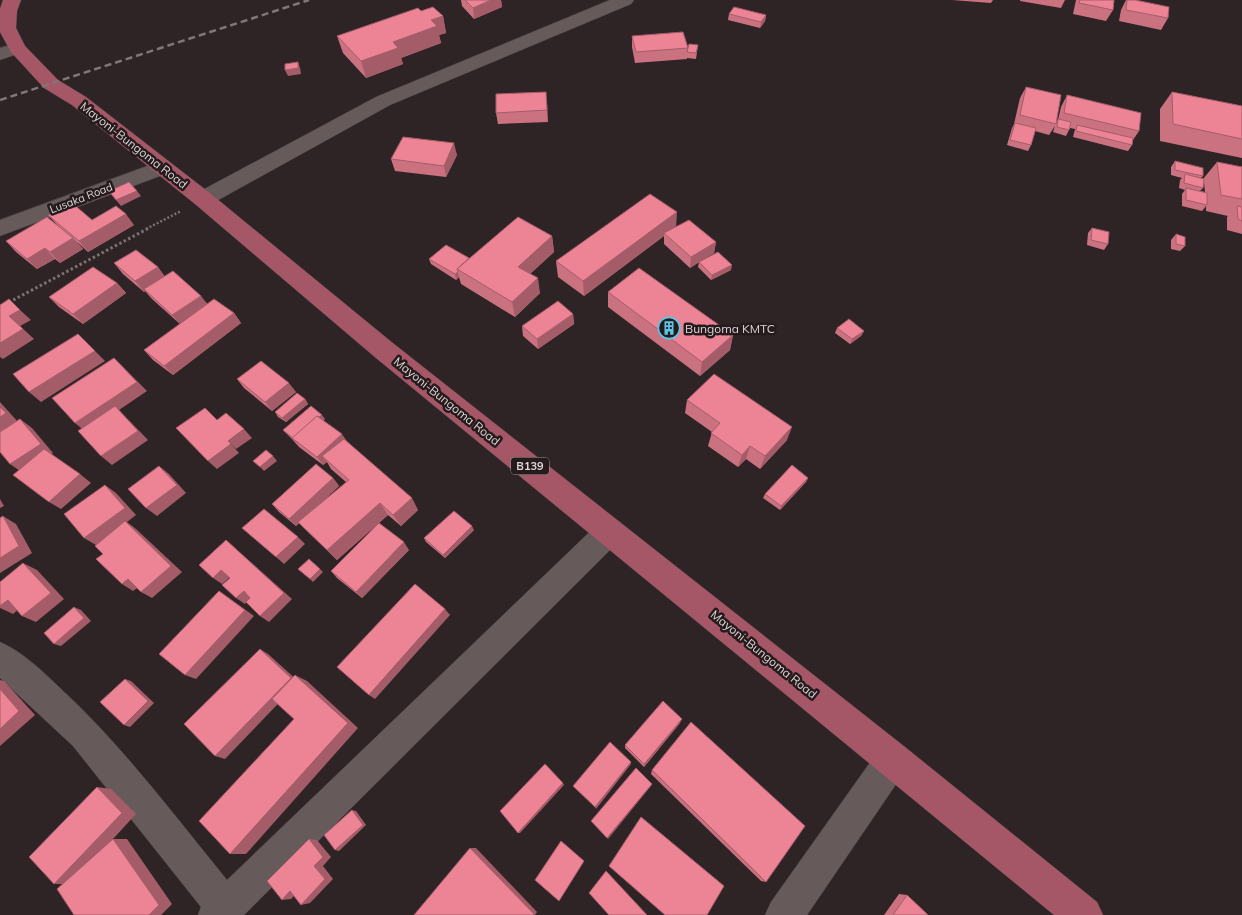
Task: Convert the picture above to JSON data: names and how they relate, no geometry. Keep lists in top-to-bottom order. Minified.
{"streets":{"main road":["Mayoni-Bungoma Road","B139"],"street":["Lusaka Road"]},"crossings":[["Mayoni-Bungoma Road","Lusaka Road"]],"places":{"building":["Bungoma KMTC"]}}
